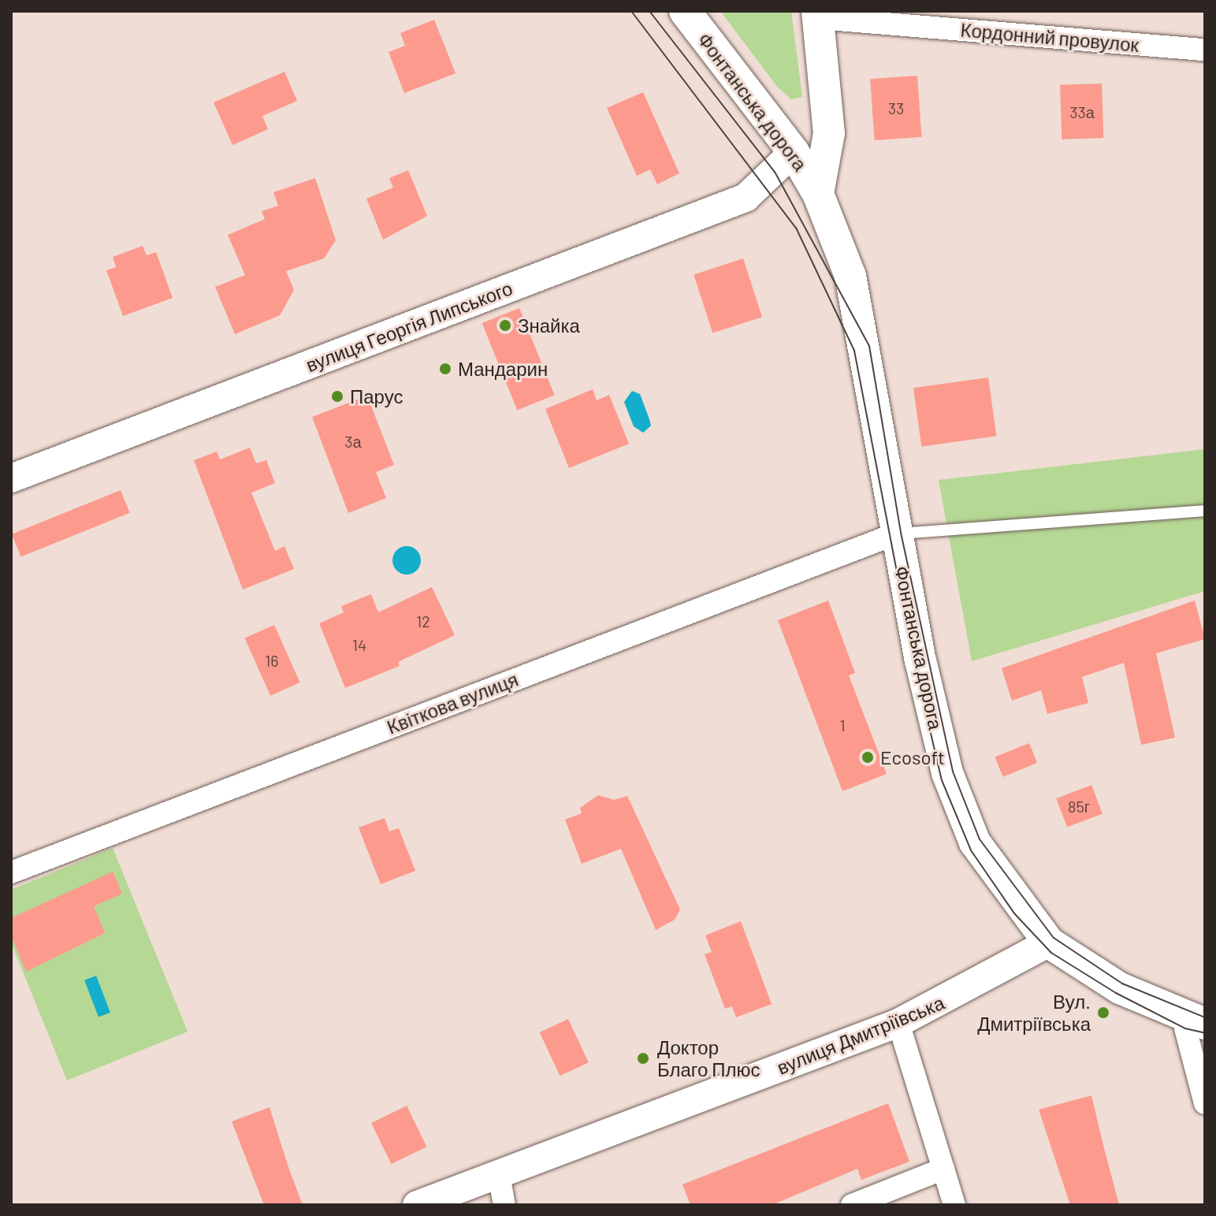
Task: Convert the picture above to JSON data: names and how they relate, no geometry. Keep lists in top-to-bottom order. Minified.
{"streets":{"main road":["Фонтанська дорога"],"street":["Кордонний провулок","вулиця Георгія Липського","Квіткова вулиця","вулиця Дмитріївська"]},"crossings":[["Кордонний провулок","Фонтанська дорога"],["Фонтанська дорога","вулиця Георгія Липського"],["Фонтанська дорога","Квіткова вулиця"],["Фонтанська дорога","вулиця Дмитріївська"]],"places":["Знайка","Мандарин","Парус","Ecosoft","Вул. Дмитріївська","Доктор Благо Плюс"],"house_numbers":["33","33а","3а","12","14","16","1","85г"]}
